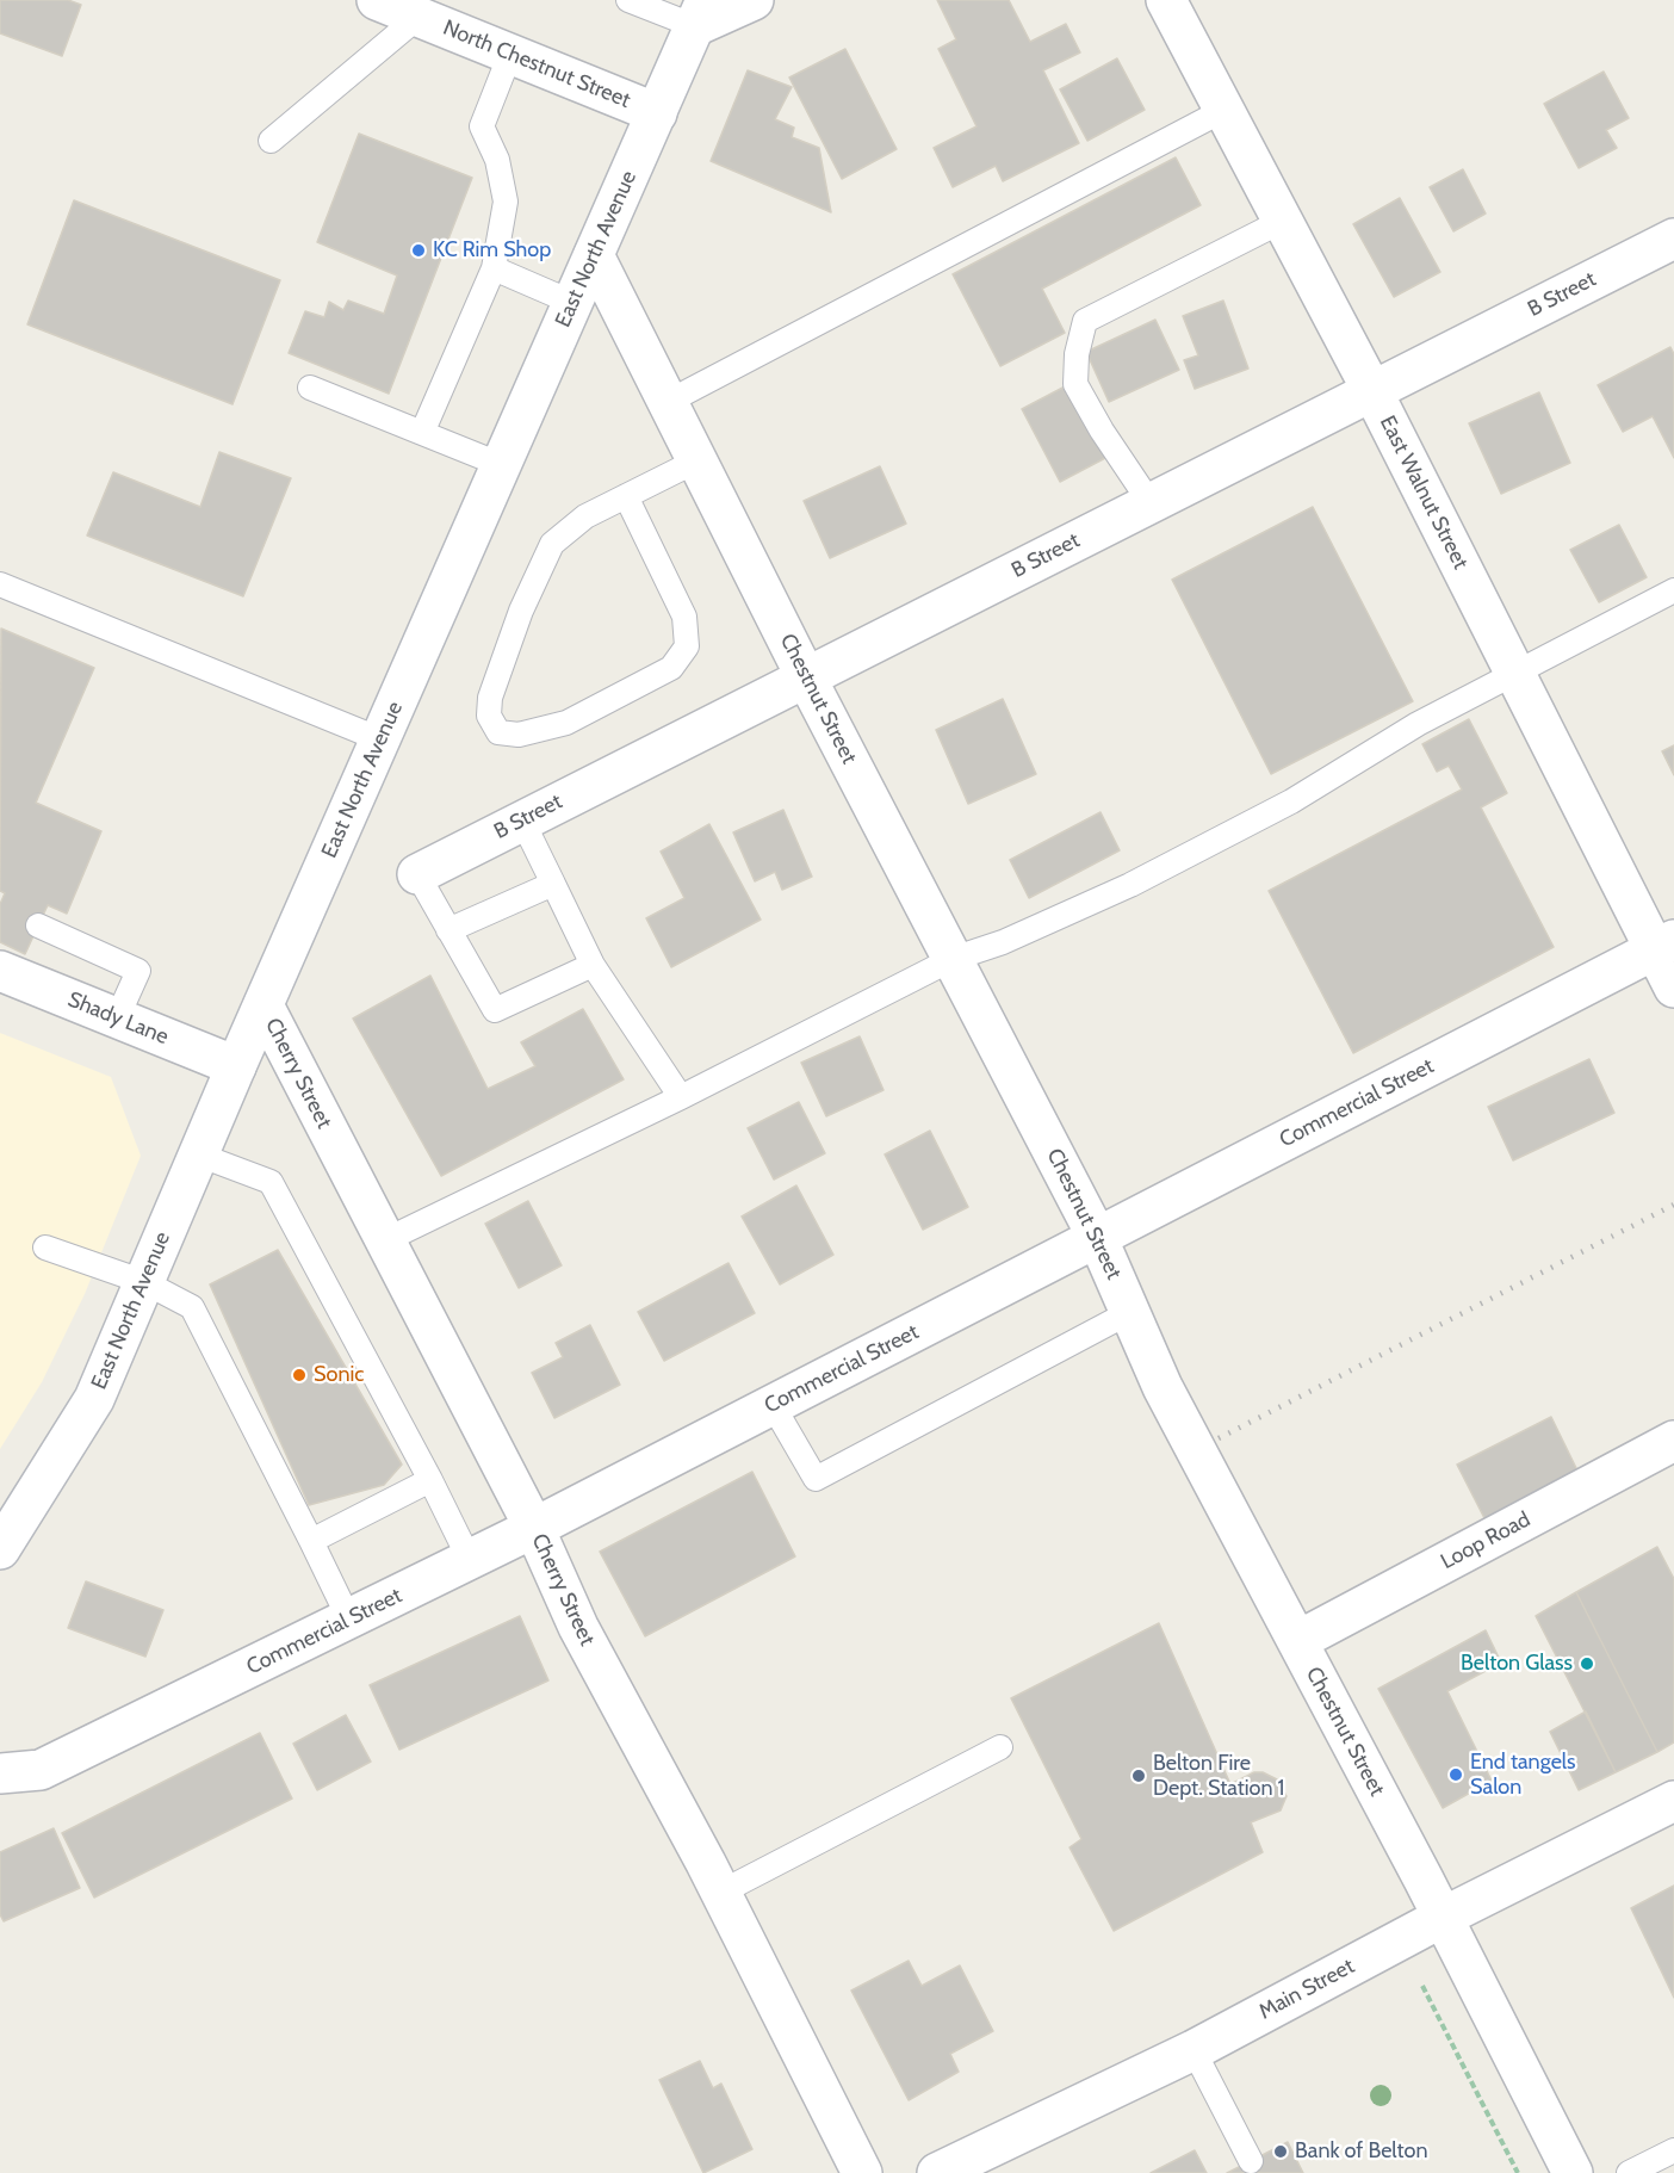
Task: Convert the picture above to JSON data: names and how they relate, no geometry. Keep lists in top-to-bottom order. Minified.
{"streets":{"street":["North Chestnut Street","East North Avenue","B Street","East Walnut Street","Chestnut Street","Shady Lane","Cherry Street","Commercial Street","Loop Road","Main Street"]},"crossings":[["North Chestnut Street","East North Avenue"],["East North Avenue","Chestnut Street"],["East North Avenue","Shady Lane"],["East North Avenue","Cherry Street"],["B Street","East Walnut Street"],["B Street","Chestnut Street"],["East Walnut Street","Commercial Street"],["Chestnut Street","Commercial Street"],["Chestnut Street","Loop Road"],["Chestnut Street","Main Street"],["Cherry Street","Commercial Street"]],"places":["KC Rim Shop","Sonic","Belton Glass","End tangels Salon","Belton Fire Dept. Station 1","Bank of Belton"]}
